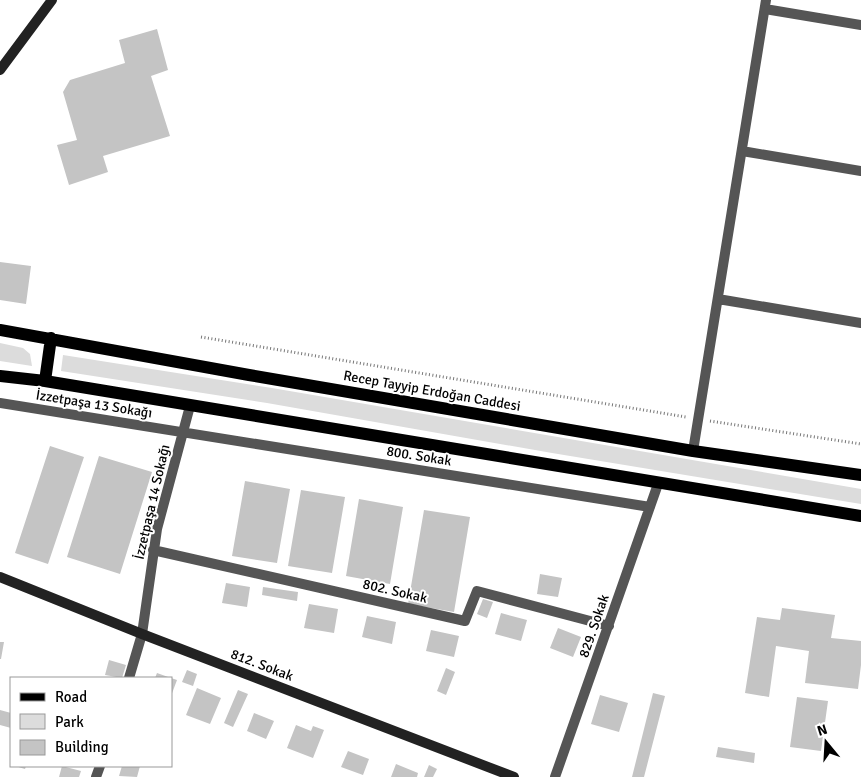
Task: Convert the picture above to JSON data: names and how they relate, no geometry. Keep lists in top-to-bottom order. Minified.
{"streets":{"main road":["Recep Tayyip Erdoğan Caddesi"],"street":["İzzetpaşa 13 Sokağı","800. Sokak","İzzetpaşa 14 Sokağı","802. Sokak","829. Sokak","812. Sokak"]},"crossings":[["İzzetpaşa 13 Sokağı","800. Sokak"],["İzzetpaşa 13 Sokağı","İzzetpaşa 14 Sokağı"],["800. Sokak","İzzetpaşa 14 Sokağı"],["800. Sokak","829. Sokak"],["İzzetpaşa 14 Sokağı","802. Sokak"],["İzzetpaşa 14 Sokağı","812. Sokak"],["802. Sokak","829. Sokak"]],"legend":["Road","Park","Building"],"north":"top"}
